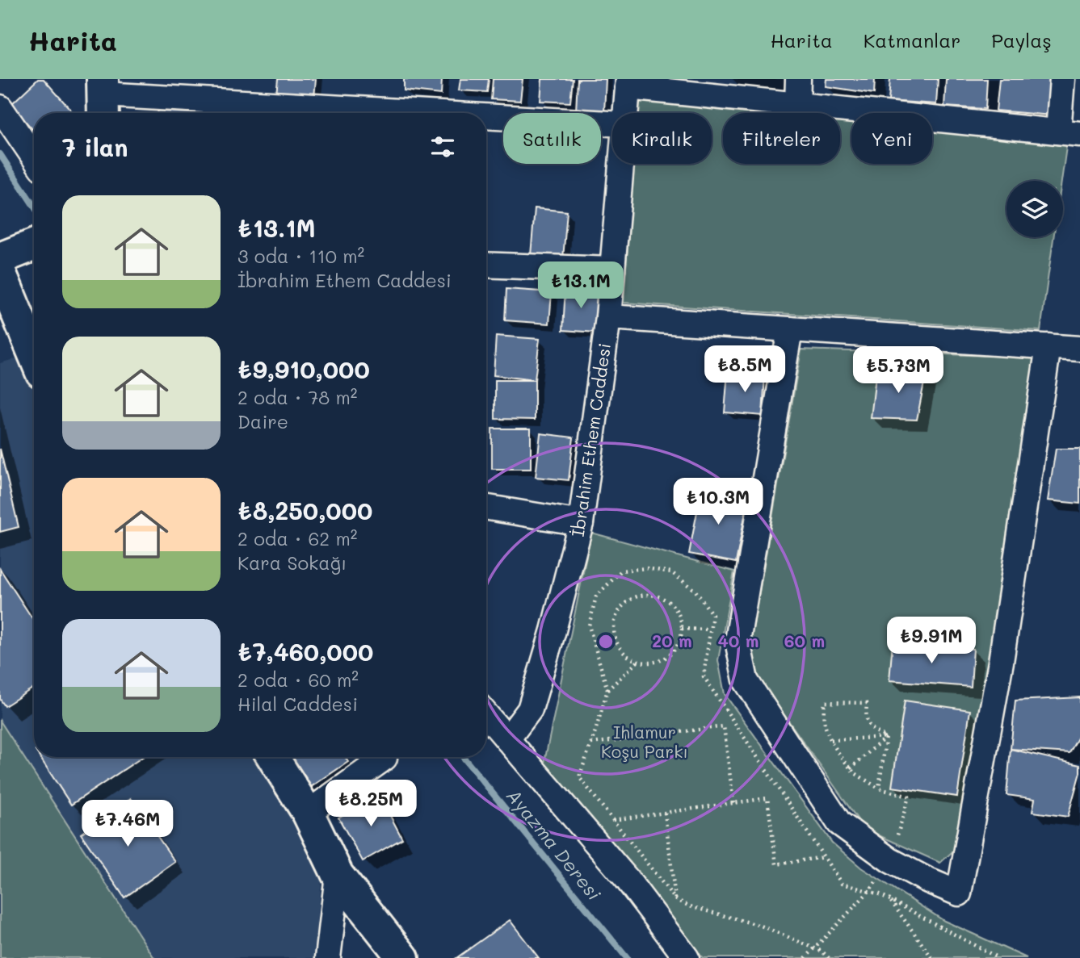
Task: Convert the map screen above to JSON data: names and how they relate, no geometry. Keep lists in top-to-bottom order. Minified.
{"streets":{"street":["İbrahim Ethem Caddesi"]},"water":["Ayazma Deresi"],"parks":["Ihlamur Koşu Parkı"],"page":{"header":"Harita","nav":["Harita","Katmanlar","Paylaş"],"chip":["Satılık","Kiralık","Filtreler","Yeni"],"heading":"7 ilan","list":[{"name":"₺13.1M","note":"3 oda · 110 m² · İbrahim Ethem Caddesi"},{"name":"₺9,910,000","note":"2 oda · 78 m² · Daire"},{"name":"₺8,250,000","note":"2 oda · 62 m² · Kara Sokağı"},{"name":"₺7,460,000","note":"2 oda · 60 m² · Hilal Caddesi"}],"price":["₺13.1M","₺8.5M","₺5.73M","₺10.3M","₺9.91M","₺8.25M","₺7.46M"]},"rings":["20 m","40 m","60 m"]}
